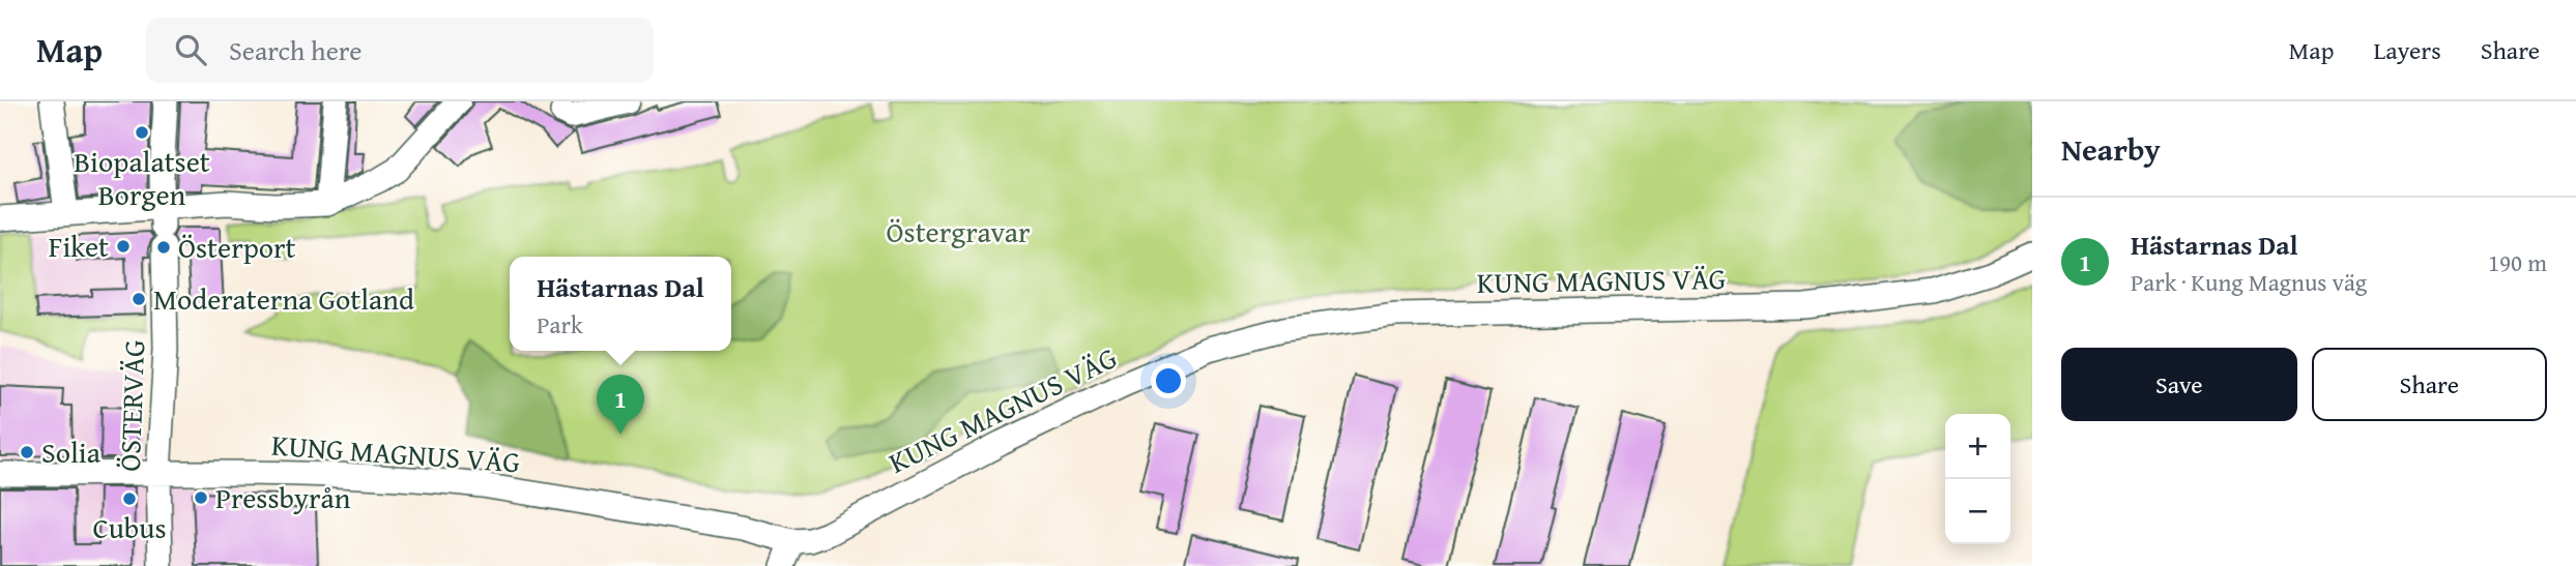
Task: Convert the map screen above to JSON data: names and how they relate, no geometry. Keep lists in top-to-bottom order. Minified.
{"streets":{"street":["KUNG MAGNUS VÄG","ÖSTERVÄG"]},"crossings":[["KUNG MAGNUS VÄG","ÖSTERVÄG"]],"parks":["Östergravar"],"places":["Biopalatset Borgen","Fiket","Österport","Moderaterna Gotland","Solia","Pressbyrån","Cubus"],"page":{"header":"Map","search":"Search here","nav":["Map","Layers","Share"],"heading":"Nearby","list":[{"mark":"1","name":"Hästarnas Dal","note":"Park · Kung Magnus väg","value":"190 m"}],"popup":["Hästarnas Dal","Park"],"buttons":["Save","Share"],"pins":"1","map_buttons":["+","−"]}}
